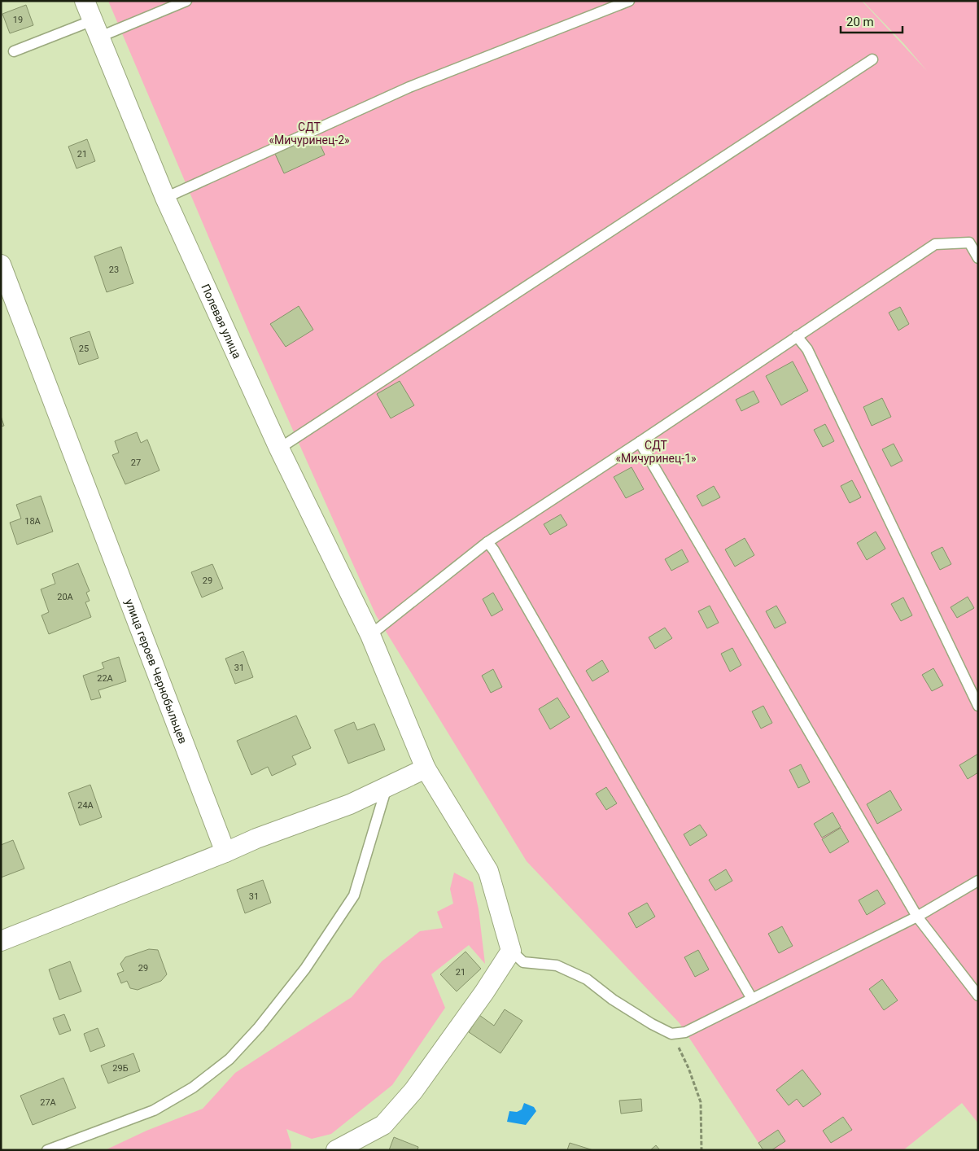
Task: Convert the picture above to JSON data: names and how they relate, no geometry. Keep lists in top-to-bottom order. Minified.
{"streets":{"street":["Полевая улица","улица героев Чернобыльцев"]},"parks":["СДТ «Мичуринец-2»","СДТ «Мичуринец-1»"],"house_numbers":["19","21","23","25","27","18А","29","20А","31","22А","24А","31","29","21","29Б","27А"],"scale_bar":"20 m"}
